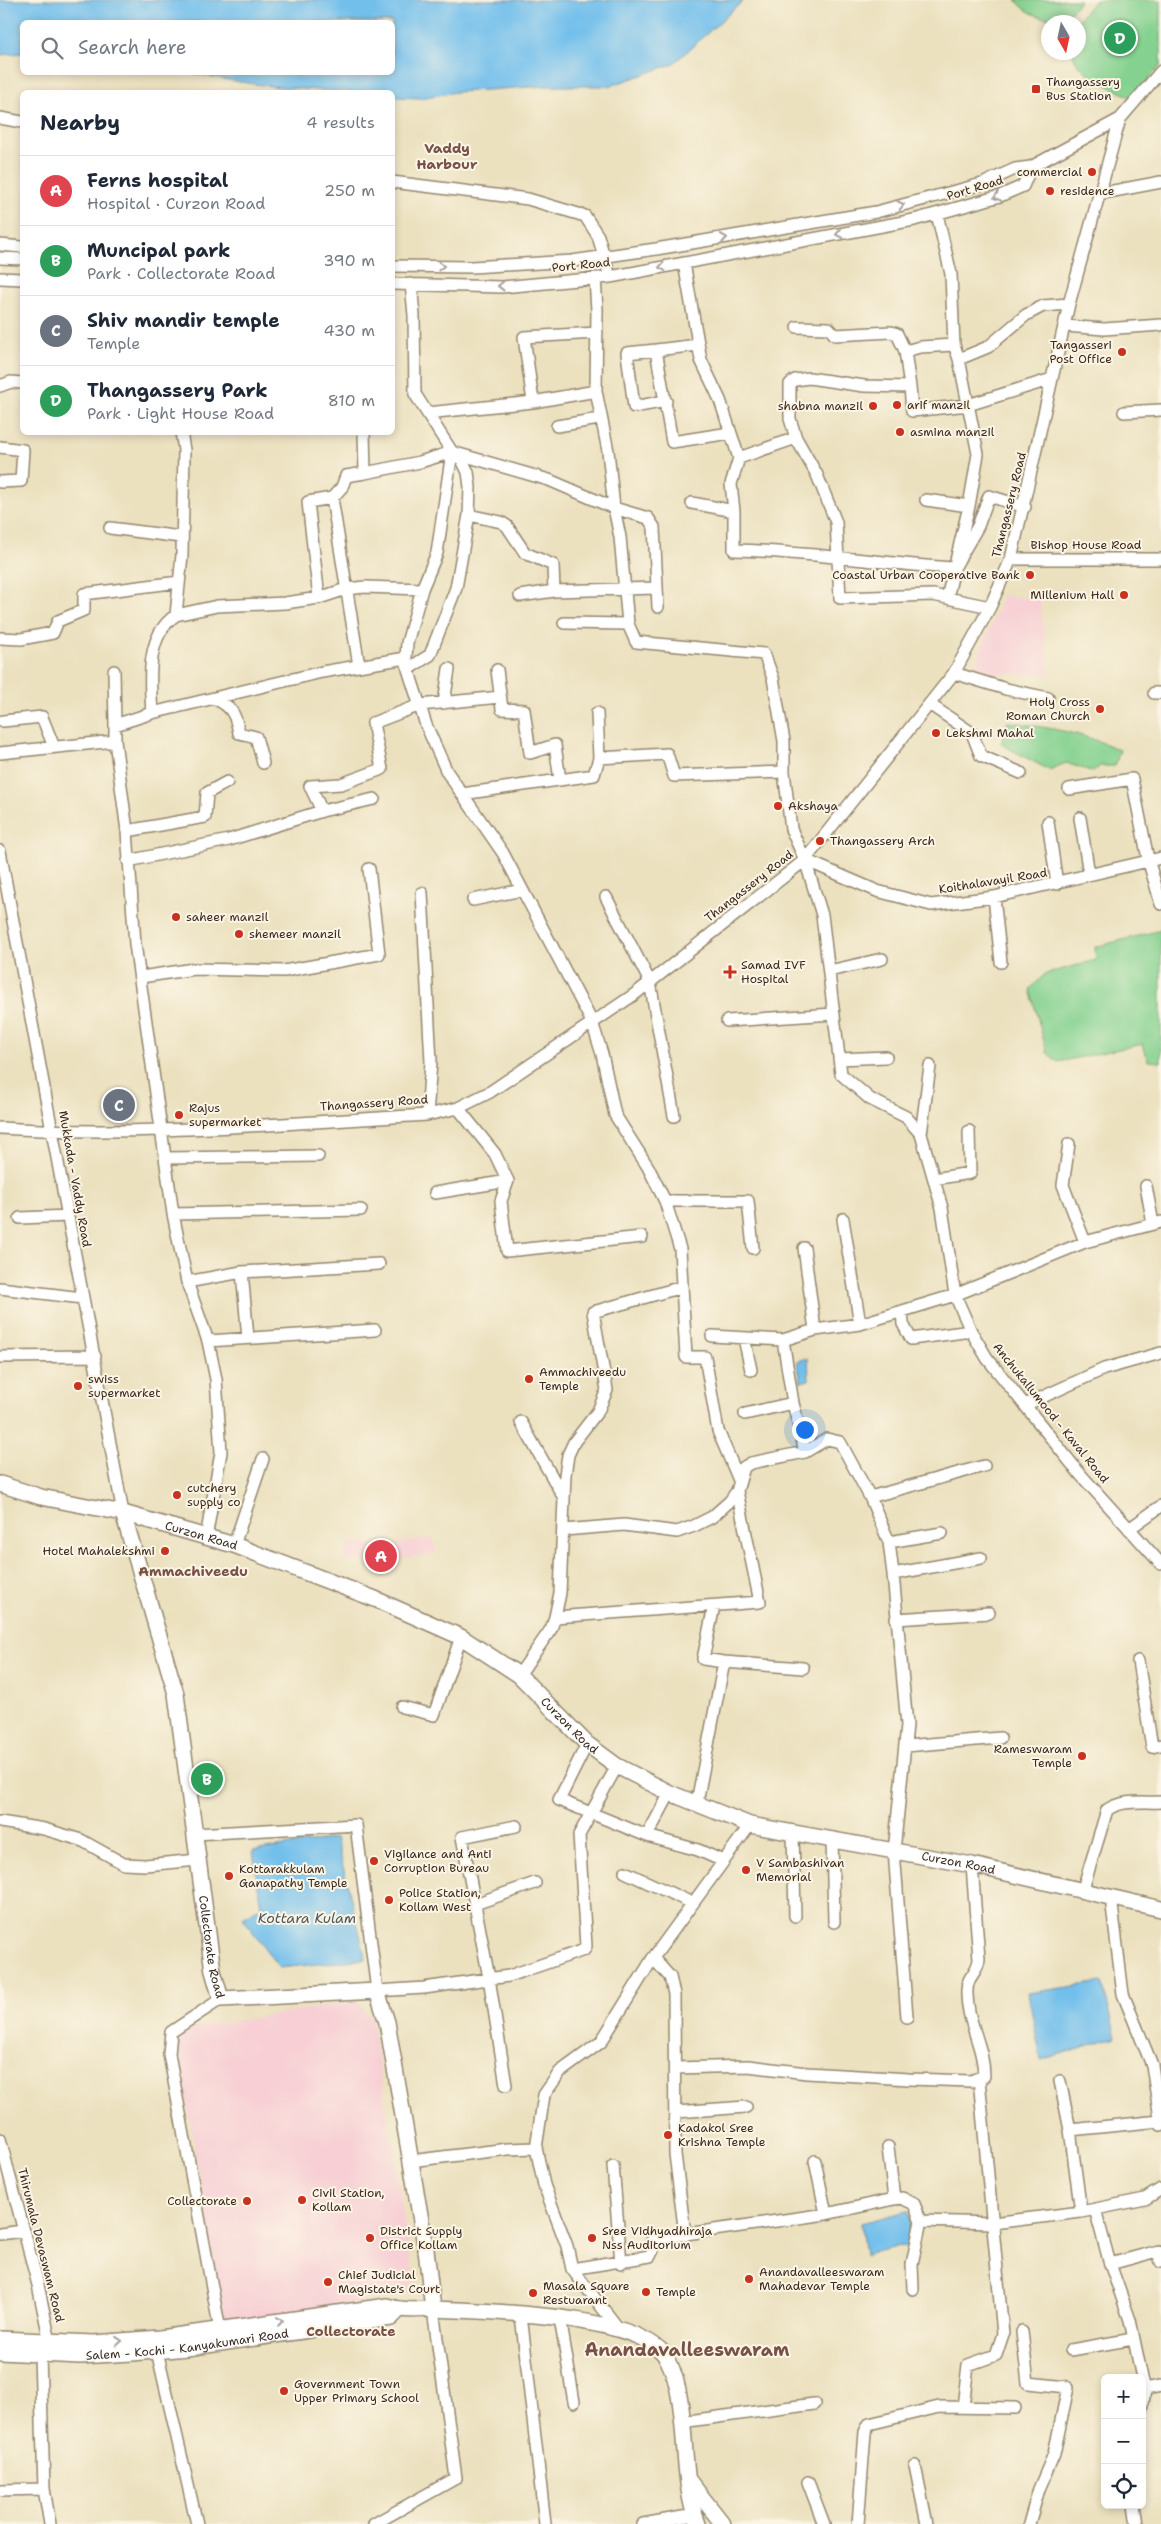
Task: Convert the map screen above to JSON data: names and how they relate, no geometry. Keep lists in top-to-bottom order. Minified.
{"streets":{"main road":["Curzon Road","Collectorate Road","Salem - Kochi - Kanyakumari Road"],"street":["Port Road","Thangassery Road","Bishop House Road","Koithalavayil Road","Mukkada - Vaddy Road","Anchukallumood - Kaval Road","Thirumala Devaswam Road"]},"crossings":[["Thangassery Road","Bishop House Road"],["Thangassery Road","Koithalavayil Road"],["Thangassery Road","Mukkada - Vaddy Road"],["Thangassery Road","Anchukallumood - Kaval Road"],["Koithalavayil Road","Anchukallumood - Kaval Road"],["Mukkada - Vaddy Road","Curzon Road"],["Mukkada - Vaddy Road","Collectorate Road"],["Curzon Road","Collectorate Road"],["Thirumala Devaswam Road","Salem - Kochi - Kanyakumari Road"]],"districts":["Vaddy Harbour","Ammachiveedu","Collectorate","Anandavalleeswaram"],"water":["Kottara Kulam"],"places":{"transit":["Thangassery Bus Station"],"other":["commercial","residence","Tangasseri Post Office","arif manzil","shabna manzil","asmina manzil","Coastal Urban Cooperative Bank","Millenium Hall","Holy Cross Roman Church","Lekshmi Mahal","Akshaya","Thangassery Arch","saheer manzil","shemeer manzil","Rajus supermarket","Ammachiveedu Temple","swiss supermarket","cutchery supply co","Hotel Mahalekshmi","Rameswaram Temple","Vigilance and Anti Corruption Bureau","V Sambashivan Memorial","Kottarakkulam Ganapathy Temple","Police Station, Kollam West","Kadakol Sree Krishna Temple","Civil Station, Kollam","Collectorate","District Supply Office Kollam","Sree Vidhyadhiraja Nss Auditorium","Anandavalleeswaram Mahadevar Temple","Chief Judicial Magistate's Court","Temple","Masala Square Restuarant","Government Town Upper Primary School"],"health":["Samad IVF Hospital"]},"north":"bottom","page":{"pins":["D","C","A","B"],"search":"Search here","heading":["Nearby","4 results"],"list":[{"mark":"A","name":"Ferns hospital","note":"Hospital · Curzon Road","value":"250 m"},{"mark":"B","name":"Muncipal park","note":"Park · Collectorate Road","value":"390 m"},{"mark":"C","name":"Shiv mandir temple","note":"Temple","value":"430 m"},{"mark":"D","name":"Thangassery Park","note":"Park · Light House Road","value":"810 m"}],"map_buttons":["+","−"]}}
